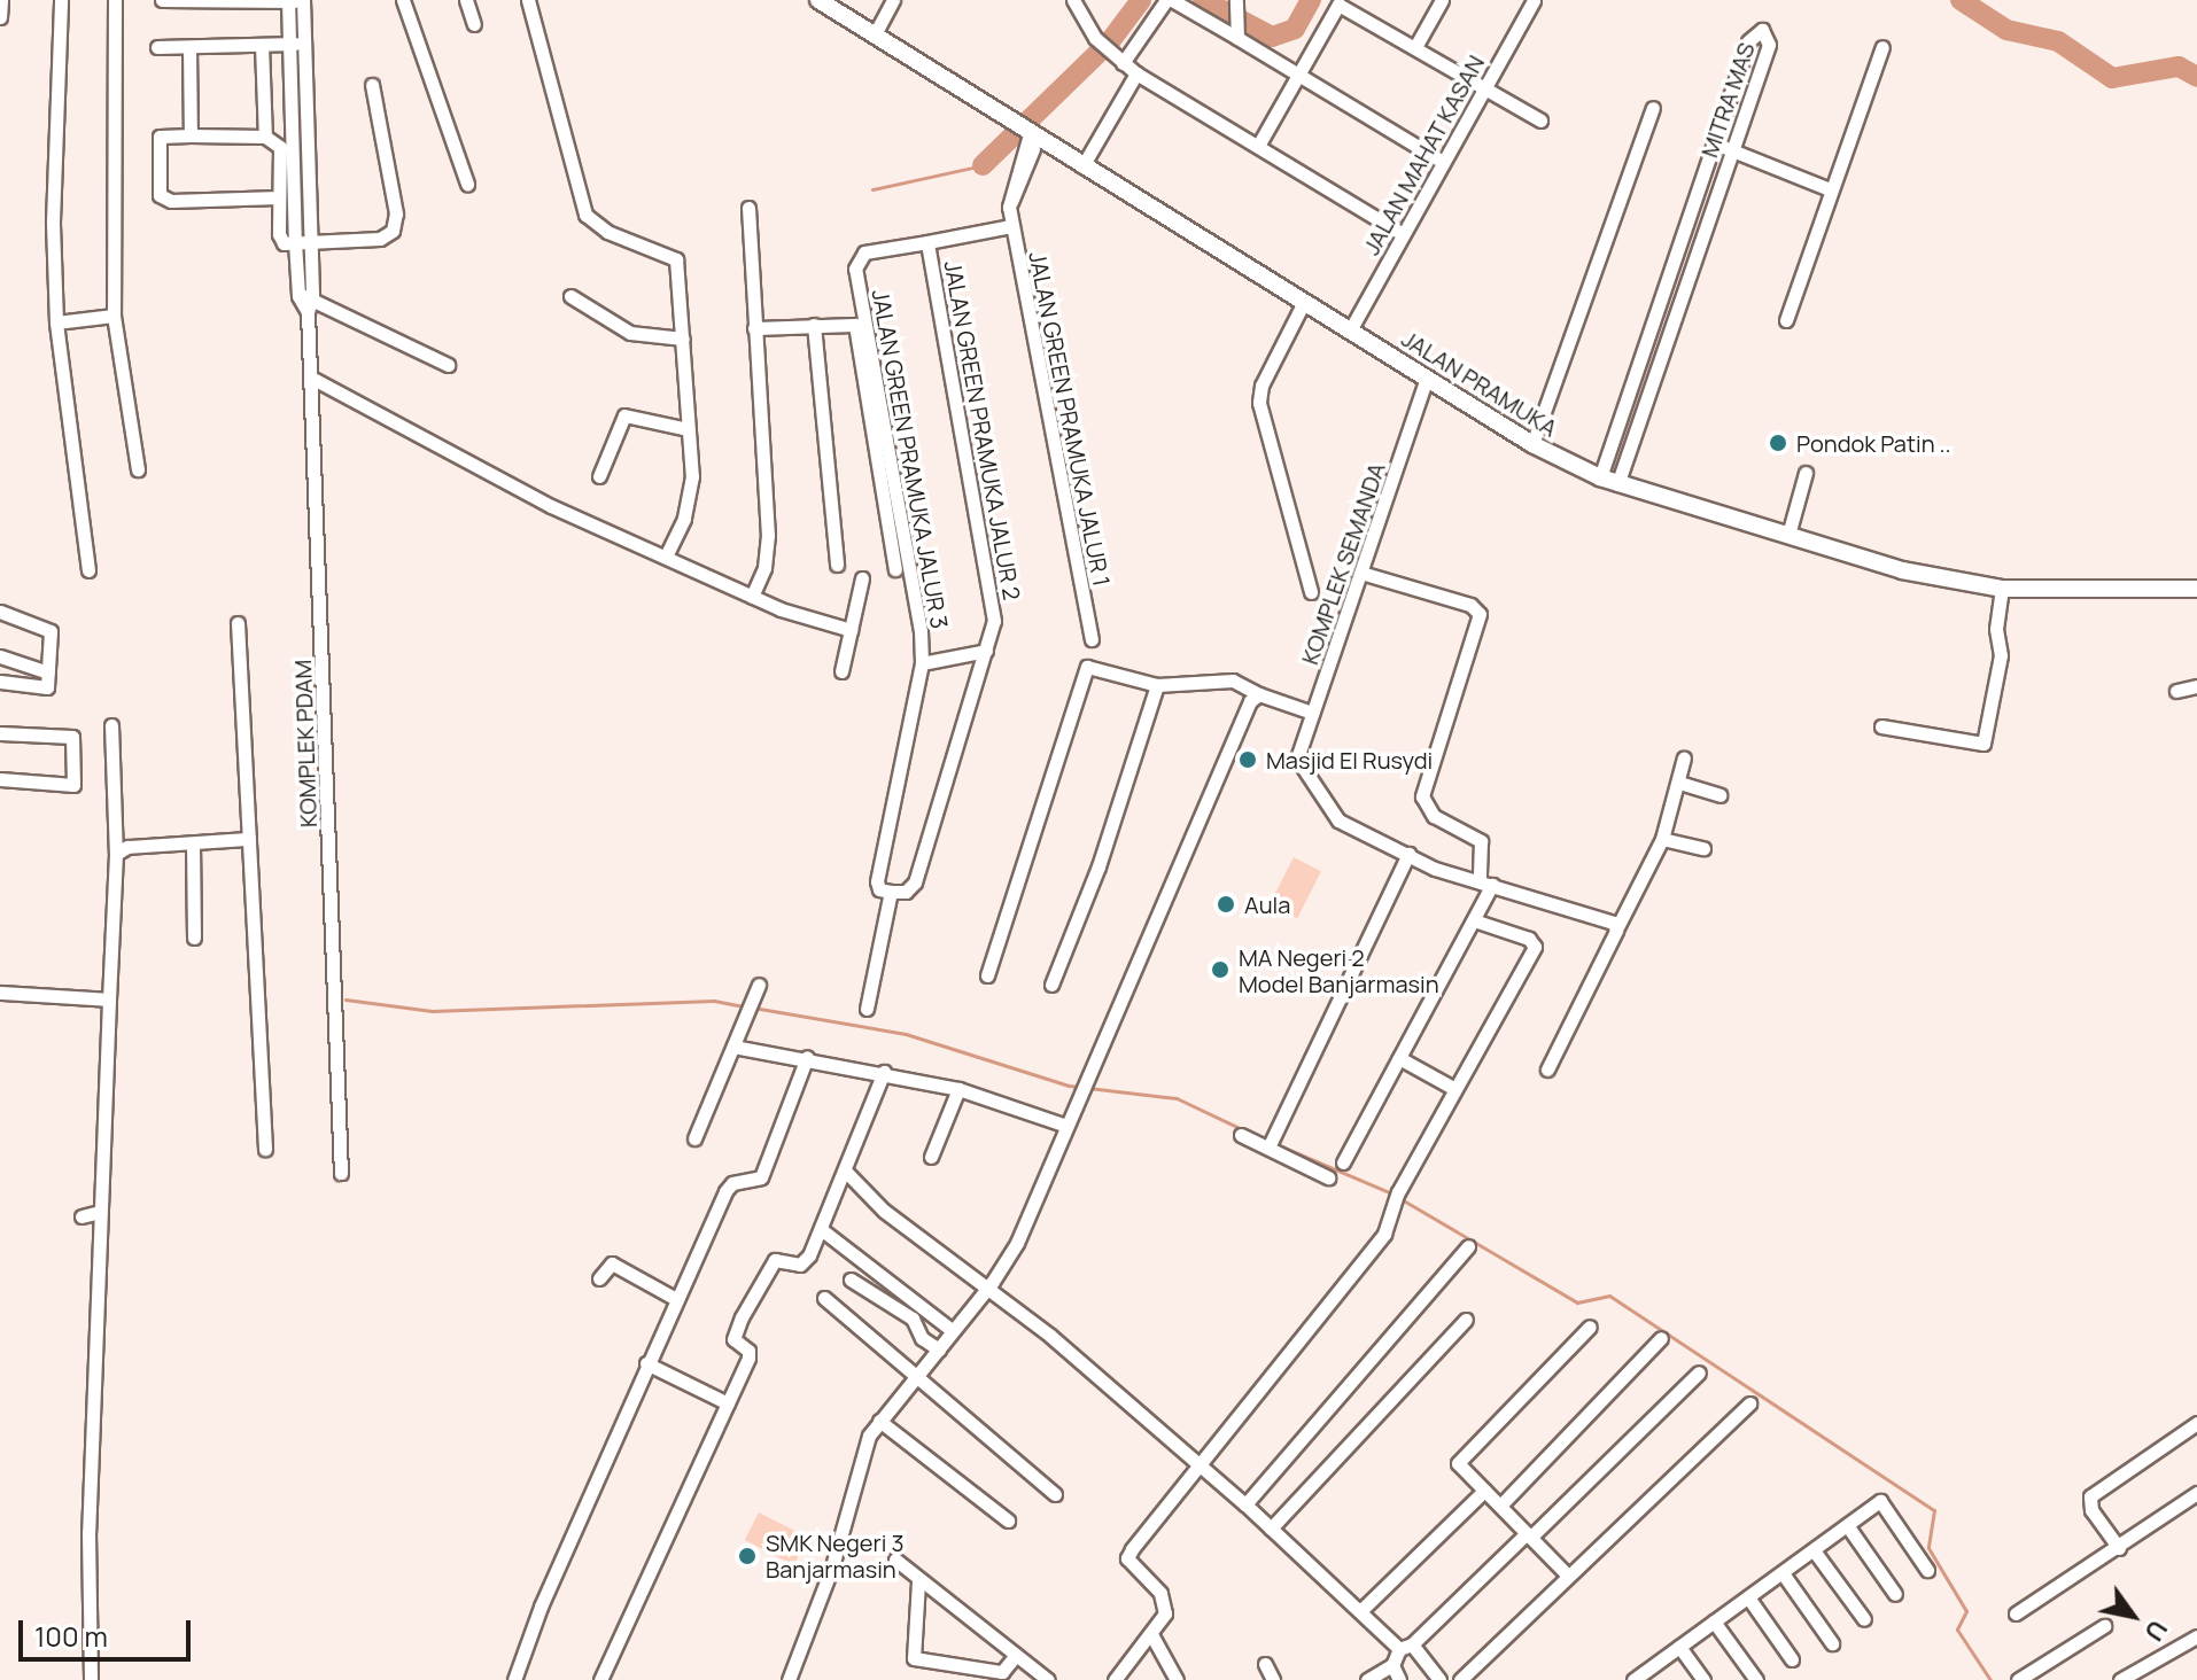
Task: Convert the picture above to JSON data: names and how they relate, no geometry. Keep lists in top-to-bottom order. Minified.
{"streets":{"main road":["JALAN PRAMUKA"],"street":["MITRA MAS","JALAN MAHAT KASAN","JALAN GREEN PRAMUKA JALUR 1","JALAN GREEN PRAMUKA JALUR 2","JALAN GREEN PRAMUKA JALUR 3","KOMPLEK SEMANDA","KOMPLEK PDAM"]},"crossings":[["MITRA MAS","JALAN PRAMUKA"],["JALAN MAHAT KASAN","JALAN PRAMUKA"],["JALAN PRAMUKA","JALAN GREEN PRAMUKA JALUR 1"],["JALAN PRAMUKA","KOMPLEK SEMANDA"],["JALAN GREEN PRAMUKA JALUR 1","JALAN GREEN PRAMUKA JALUR 2"],["JALAN GREEN PRAMUKA JALUR 2","JALAN GREEN PRAMUKA JALUR 3"]],"places":["Pondok Patin ..","Masjid El Rusydi","Aula","MA Negeri 2 Model Banjarmasin","SMK Negeri 3 Banjarmasin"],"scale_bar":"100 m","north":"bottom right"}
